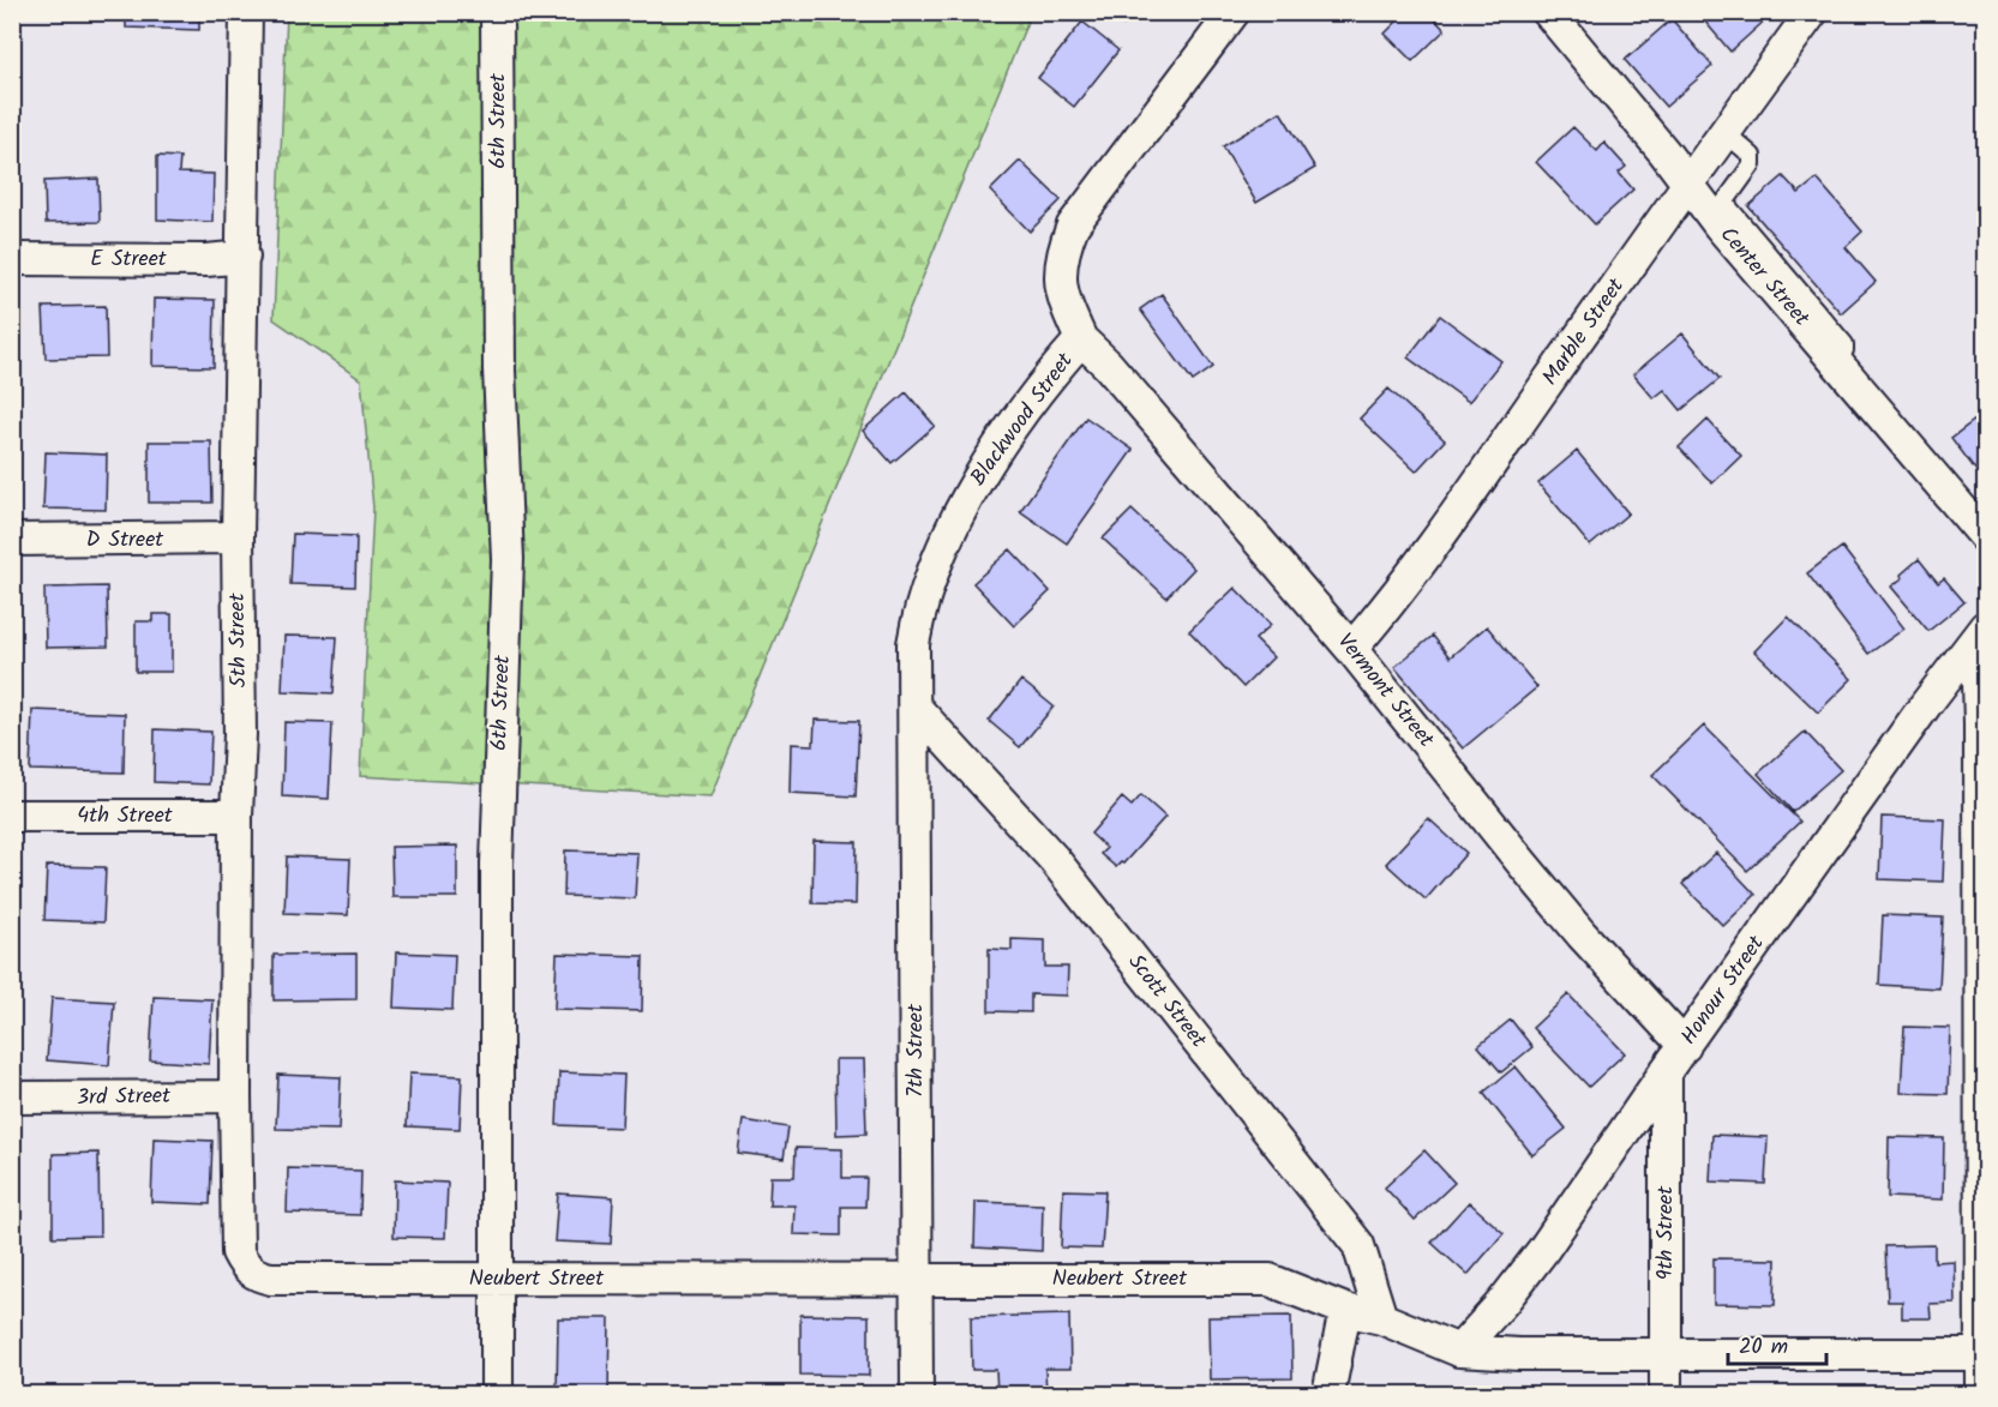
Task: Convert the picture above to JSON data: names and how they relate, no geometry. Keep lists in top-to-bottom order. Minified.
{"streets":{"street":["6th Street","E Street","Center Street","Marble Street","Blackwood Street","D Street","5th Street","Vermont Street","4th Street","Honour Street","Scott Street","7th Street","3rd Street","9th Street","Neubert Street"]},"crossings":[["6th Street","Neubert Street"],["E Street","5th Street"],["Center Street","Marble Street"],["Marble Street","Vermont Street"],["Blackwood Street","Vermont Street"],["Blackwood Street","Scott Street"],["Blackwood Street","7th Street"],["D Street","5th Street"],["5th Street","4th Street"],["5th Street","3rd Street"],["5th Street","Neubert Street"],["Vermont Street","Honour Street"],["Honour Street","9th Street"],["Honour Street","Neubert Street"],["Scott Street","7th Street"],["Scott Street","Neubert Street"],["7th Street","Neubert Street"],["9th Street","Neubert Street"]],"scale_bar":"20 m"}
